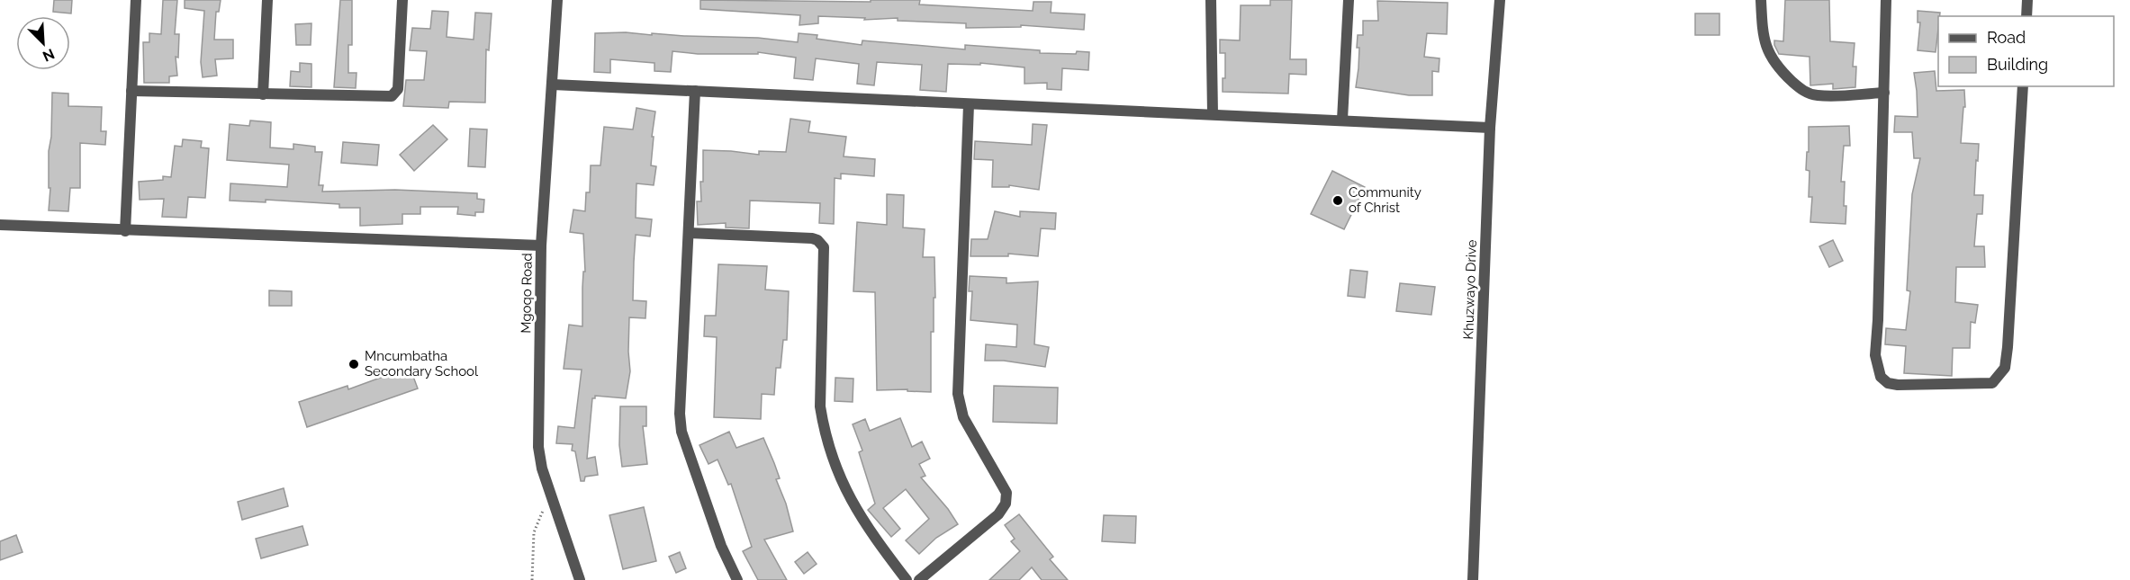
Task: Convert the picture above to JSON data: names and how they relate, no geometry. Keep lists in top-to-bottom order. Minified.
{"streets":{"street":["Khuzwayo Drive","Mgoqo Road"]},"places":["Community of Christ","Mncumbatha Secondary School"],"legend":["Road","Building"],"north":"bottom right"}
